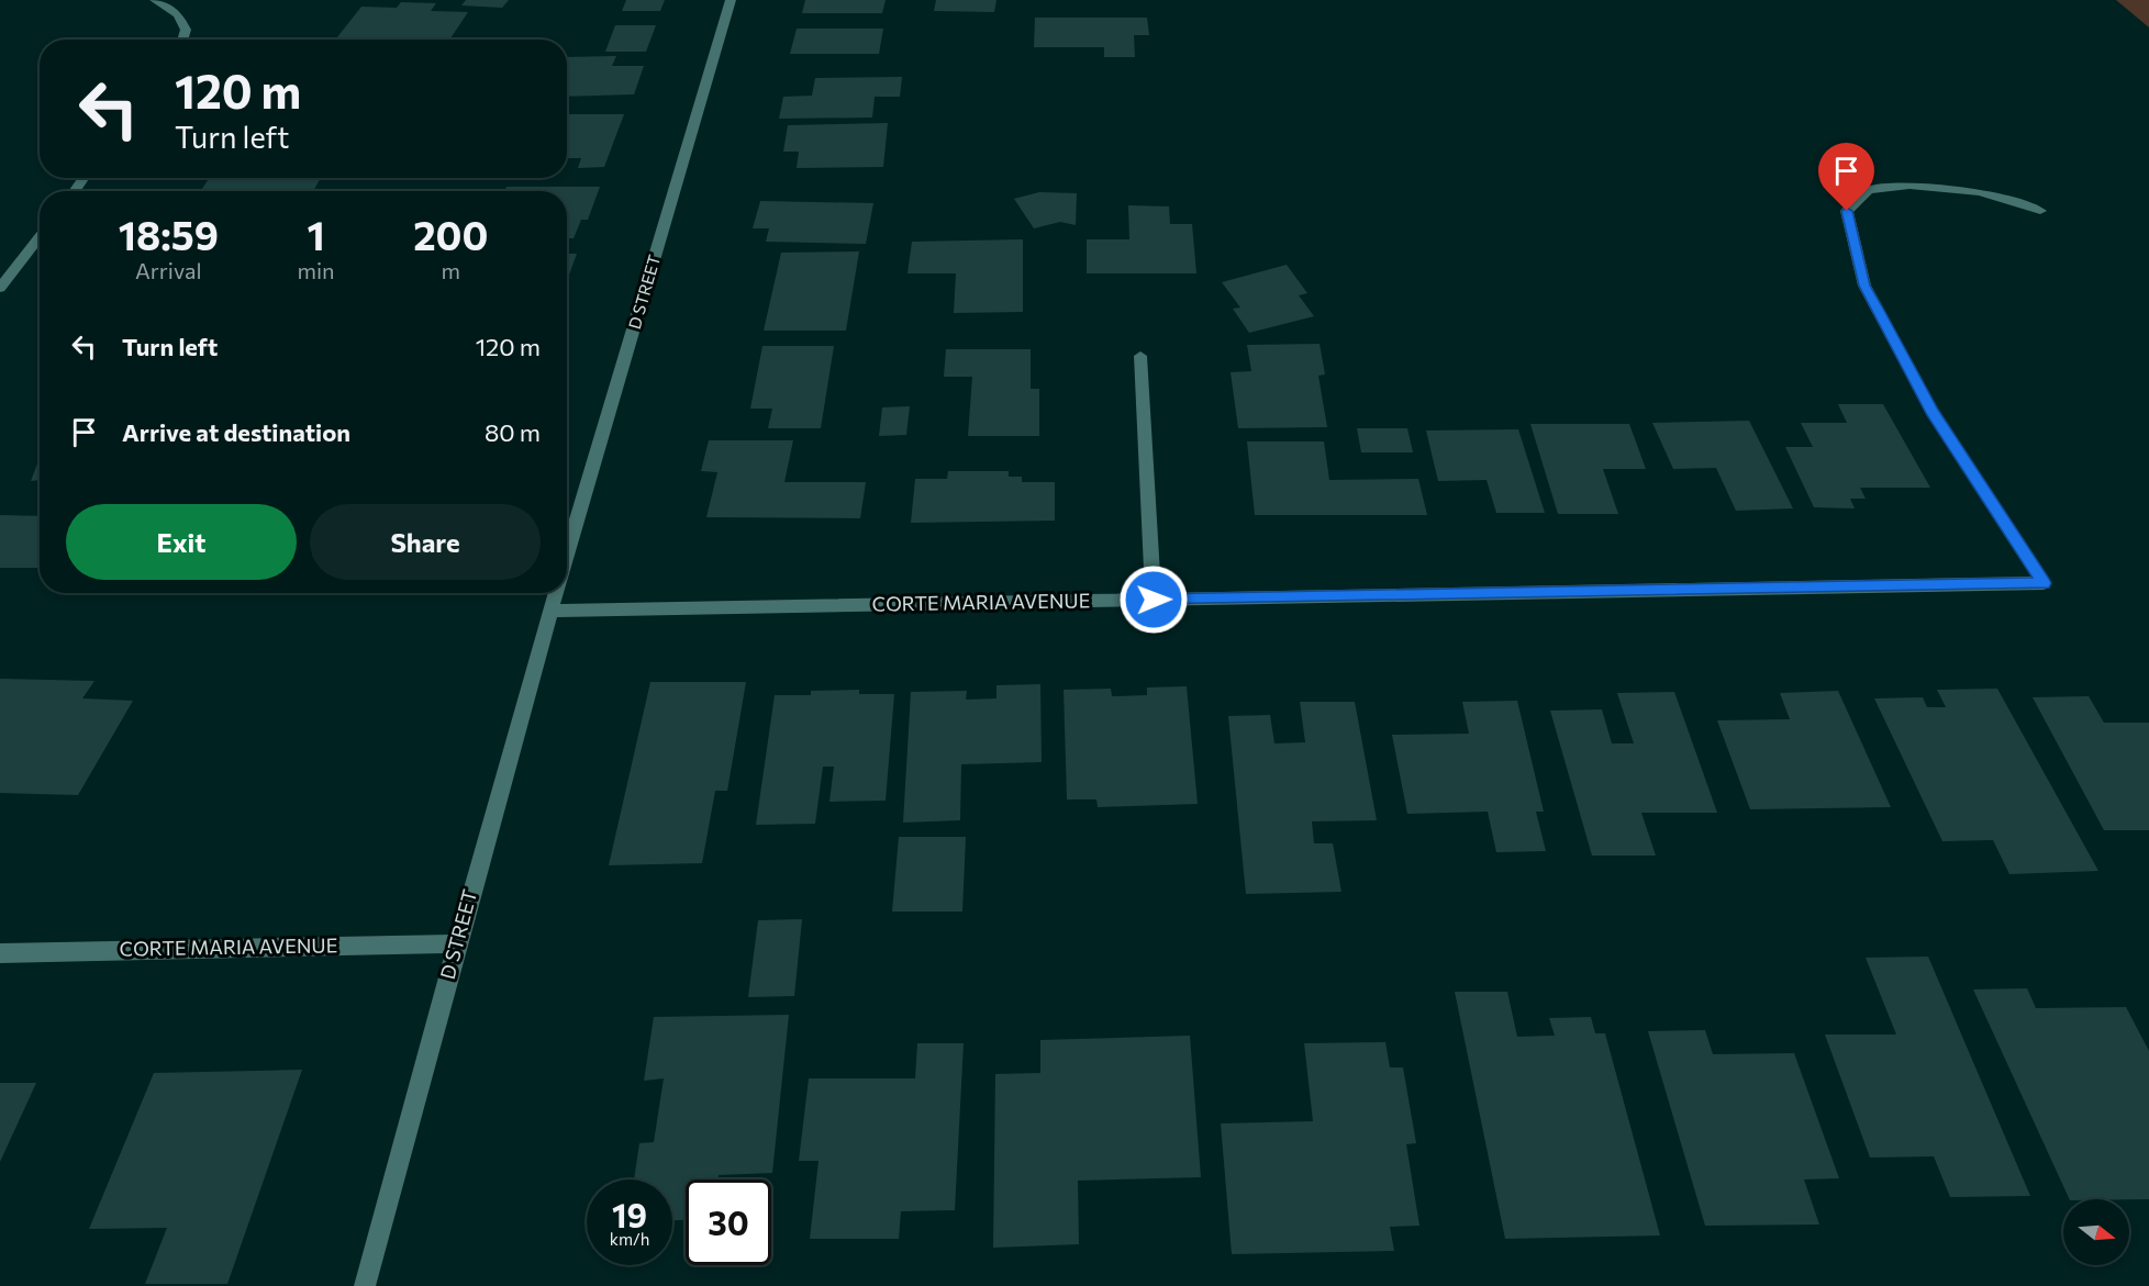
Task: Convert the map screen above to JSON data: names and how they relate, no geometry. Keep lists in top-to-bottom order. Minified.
{"streets":{"street":["D STREET","CORTE MARIA AVENUE"]},"crossings":[["D STREET","CORTE MARIA AVENUE"]],"north":"right","page":{"turn":["120 m","Turn left"],"eta":["18:59","Arrival","1","min","200","m"],"list":[{"name":"Turn left","value":"120 m"},{"name":"Arrive at destination","value":"80 m"}],"buttons":["Exit","Share"],"speed":"19 km/h","limit":"30"}}
